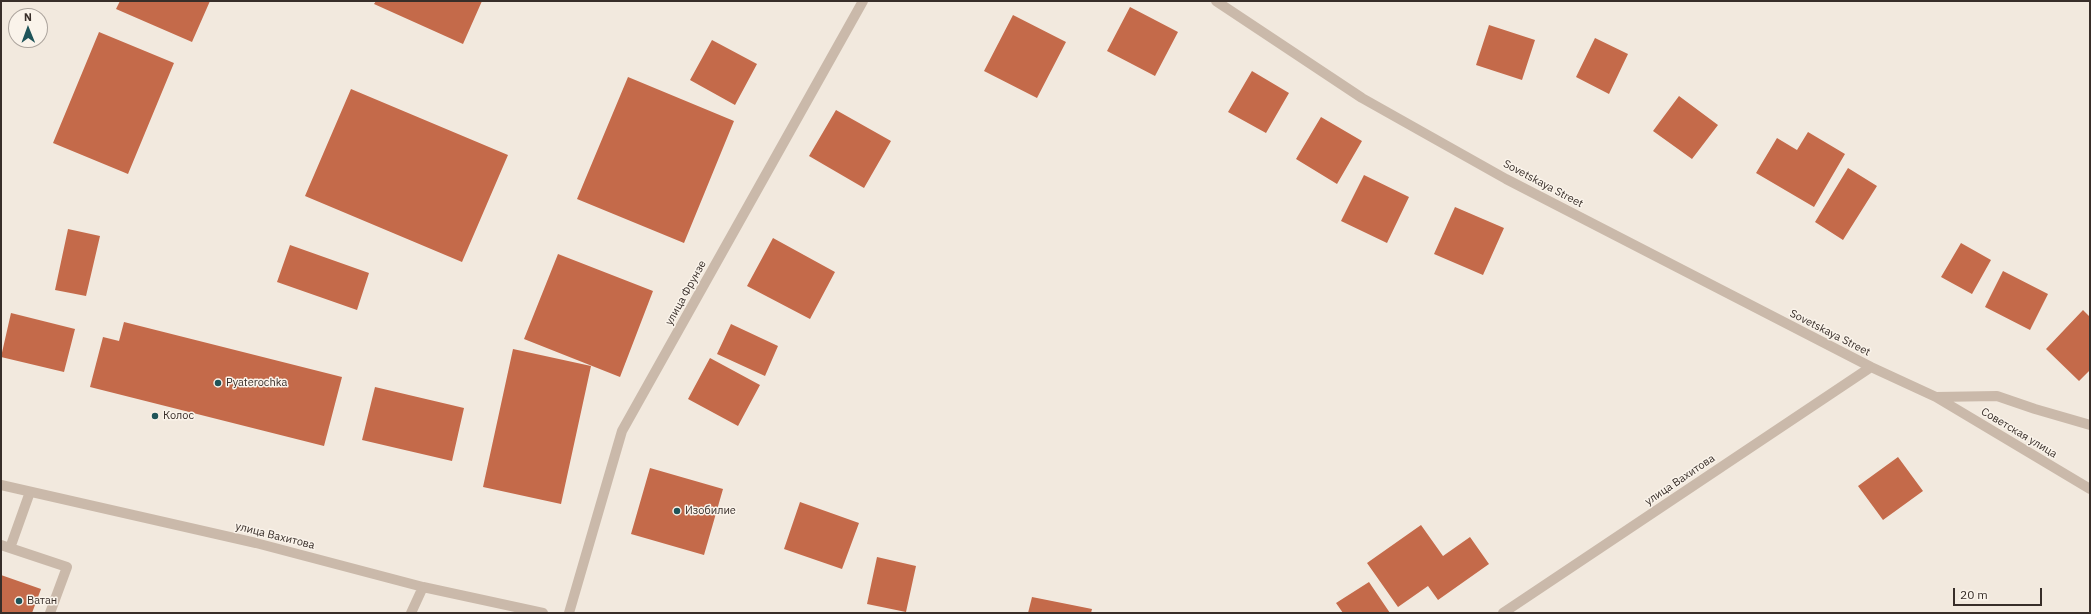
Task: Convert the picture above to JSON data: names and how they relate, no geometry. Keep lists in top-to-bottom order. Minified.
{"streets":{"street":["Sovetskaya Street","улица Фрунзе","Советская улица","улица Вахитова"]},"crossings":[["Sovetskaya Street","Советская улица"],["Sovetskaya Street","улица Вахитова"]],"places":["Pyaterochka","Колос","Изобилие","Ватан"],"scale_bar":"20 m","north":"top"}
